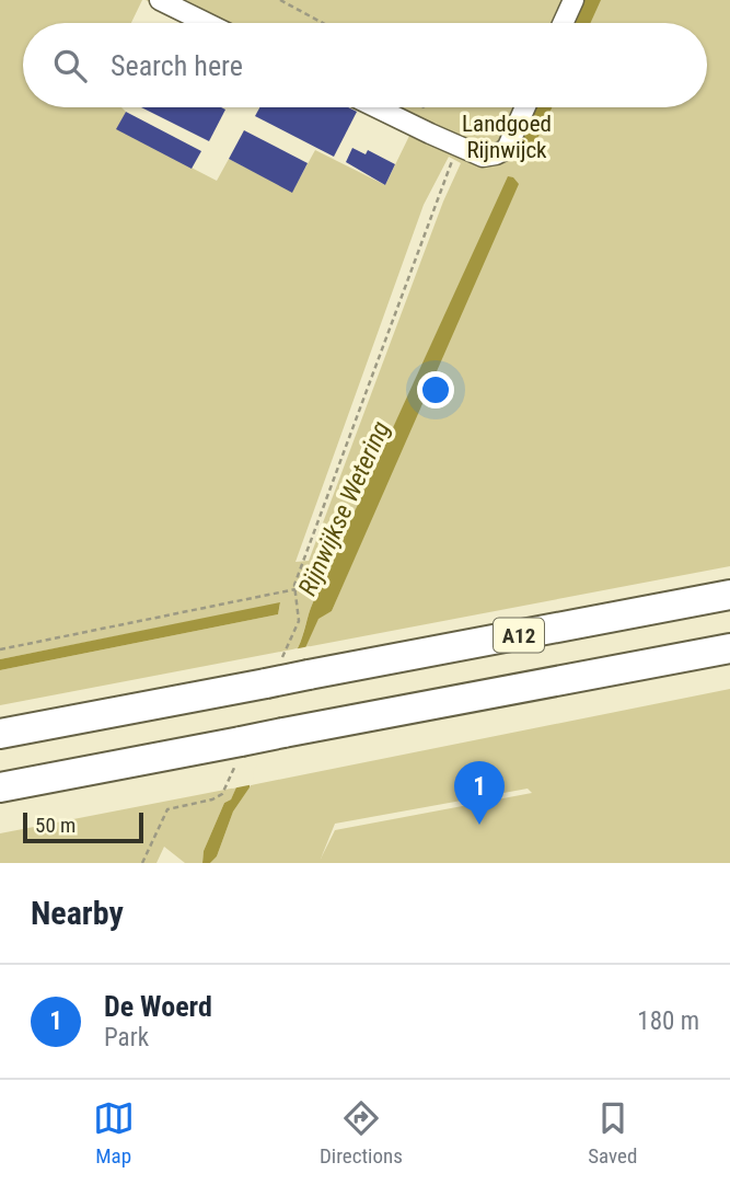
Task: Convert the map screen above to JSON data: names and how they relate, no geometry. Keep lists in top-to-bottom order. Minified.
{"streets":{"highway":["A12"]},"water":["Rijnwijkse Wetering"],"parks":["Landgoed Rijnwijck"],"scale_bar":"50 m","page":{"search":"Search here","pins":"1","scale":"50 m","heading":"Nearby","list":[{"mark":"1","name":"De Woerd","note":"Park","value":"180 m"}],"nav":["Map","Directions","Saved"]}}
